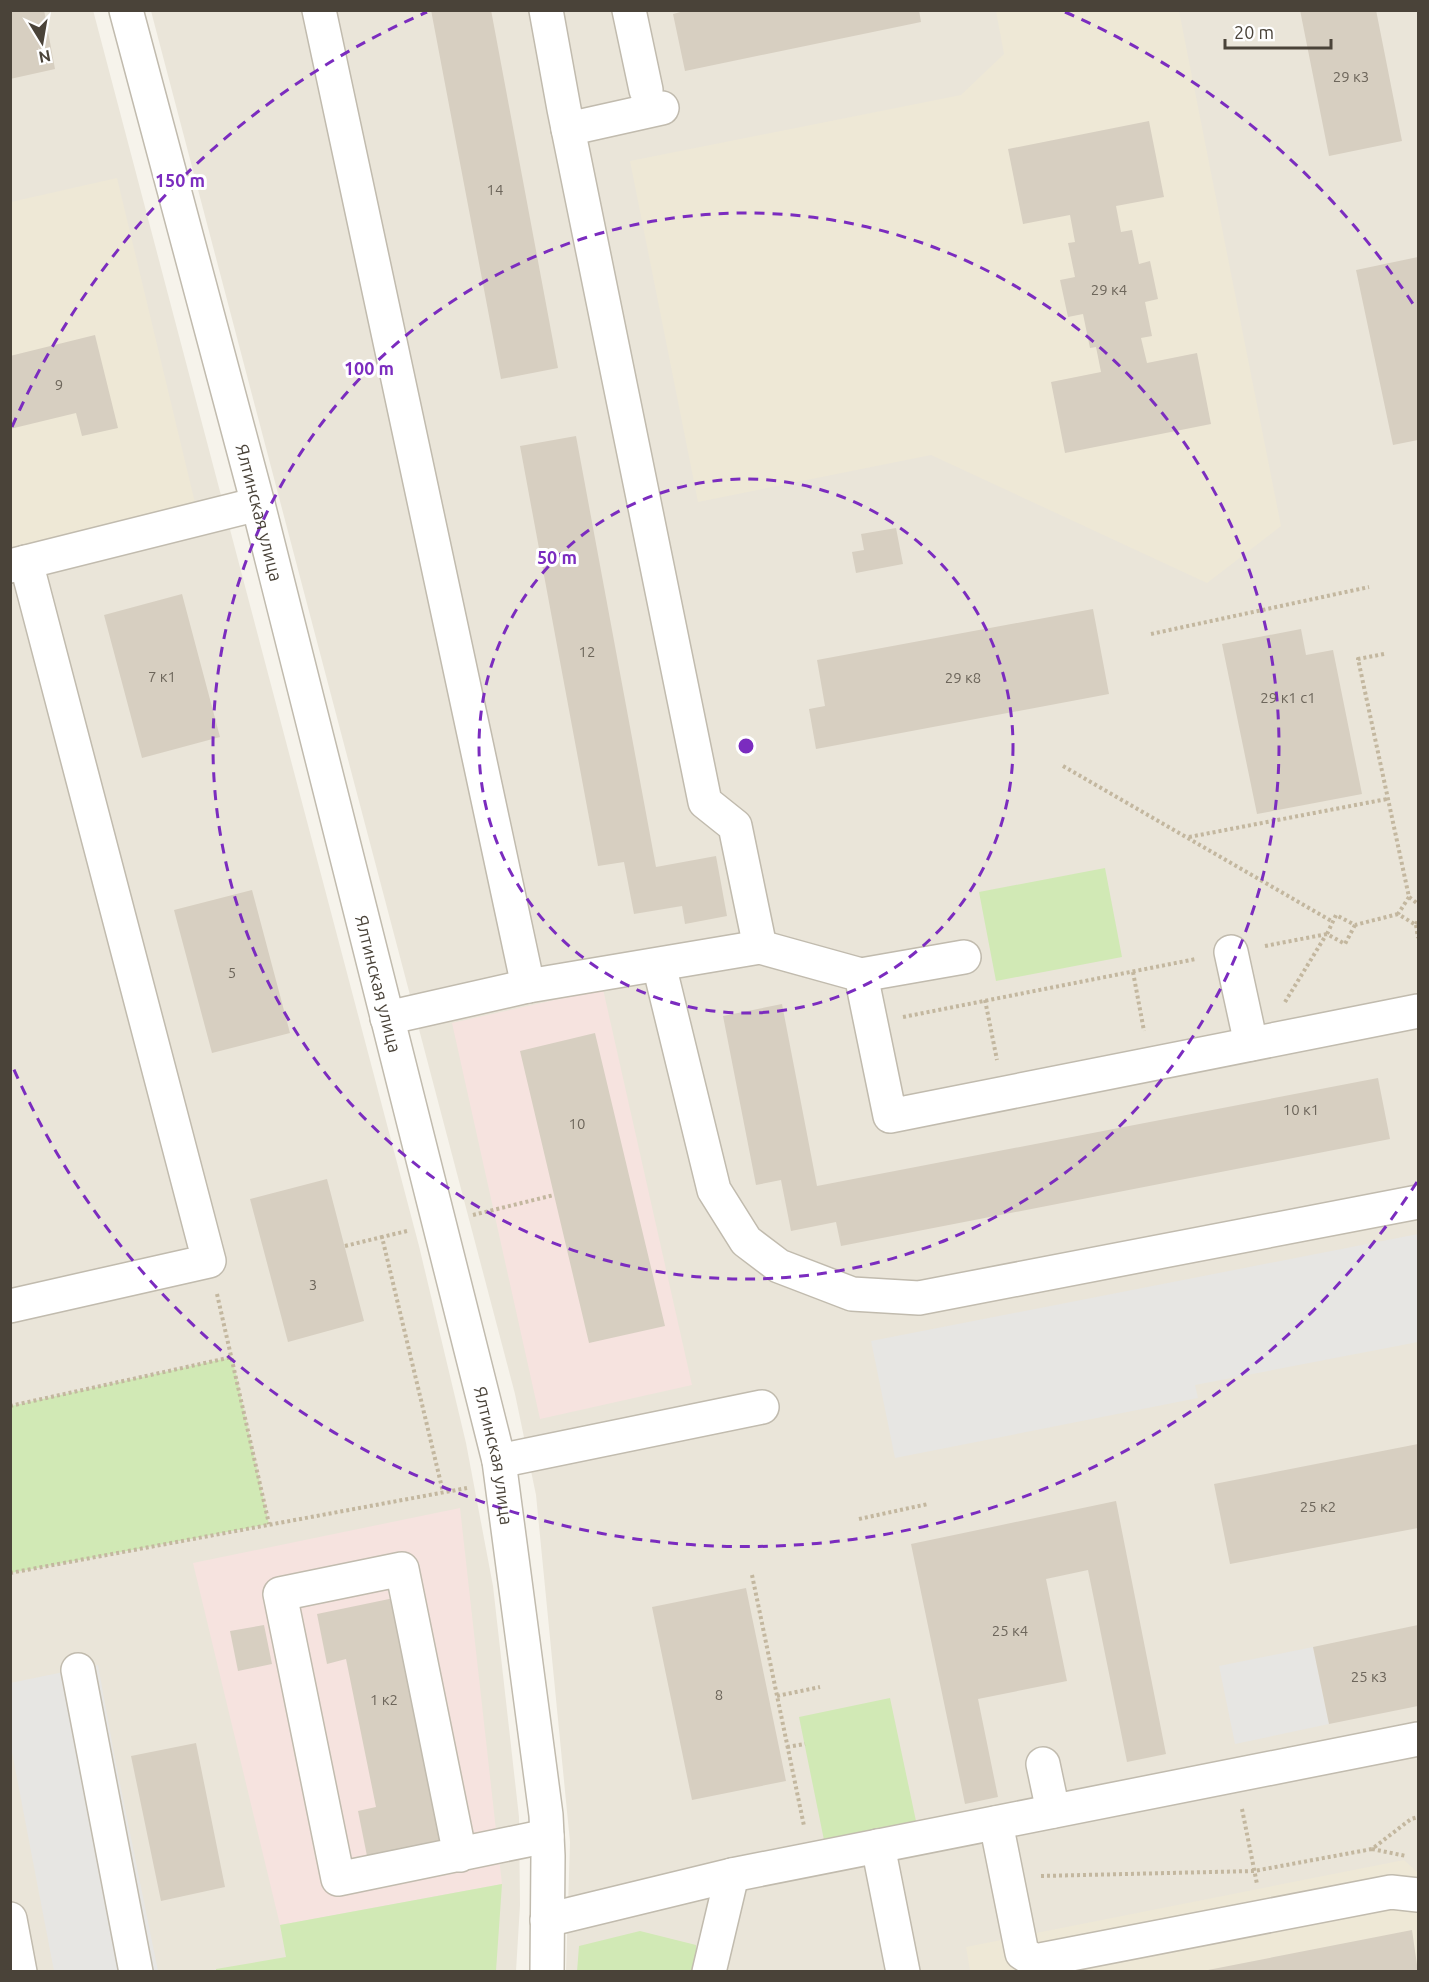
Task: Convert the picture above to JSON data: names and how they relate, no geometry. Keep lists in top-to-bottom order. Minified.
{"streets":{"street":["Ялтинская улица"]},"house_numbers":["29 к3","14","29 к4","9","12","7 к1","29 к8","29 к1 с1","5","10 к1","10","3","25 к2","25 к4","25 к3","8","1 к2"],"scale_bar":"20 m","north":"bottom","rings":["150 m","100 m","50 m"]}
